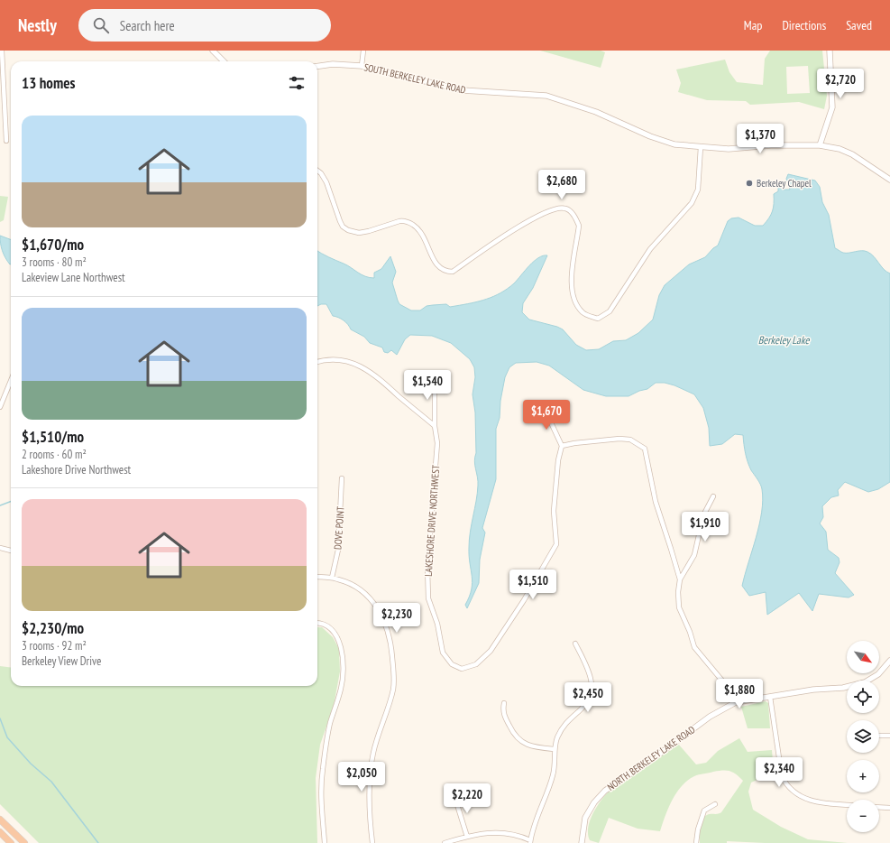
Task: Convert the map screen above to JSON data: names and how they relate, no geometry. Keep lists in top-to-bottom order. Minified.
{"streets":{"street":["SOUTH BERKELEY LAKE ROAD","LAKESHORE DRIVE NORTHWEST","DOVE POINT","NORTH BERKELEY LAKE ROAD"]},"water":["Berkeley Lake"],"places":["Berkeley Chapel"],"north":"bottom right","page":{"header":"Nestly","search":"Search here","nav":["Map","Directions","Saved"],"heading":"13 homes","price":["$2,720","$1,370","$2,680","$1,540","$1,670","$1,910","$1,510","$2,230","$1,880","$2,450","$2,340","$2,050","$2,220"],"list":[{"name":"$1,670/mo","note":"3 rooms · 80 m² · Lakeview Lane Northwest"},{"name":"$1,510/mo","note":"2 rooms · 60 m² · Lakeshore Drive Northwest"},{"name":"$2,230/mo","note":"3 rooms · 92 m² · Berkeley View Drive"}],"map_buttons":["+","−"]}}
